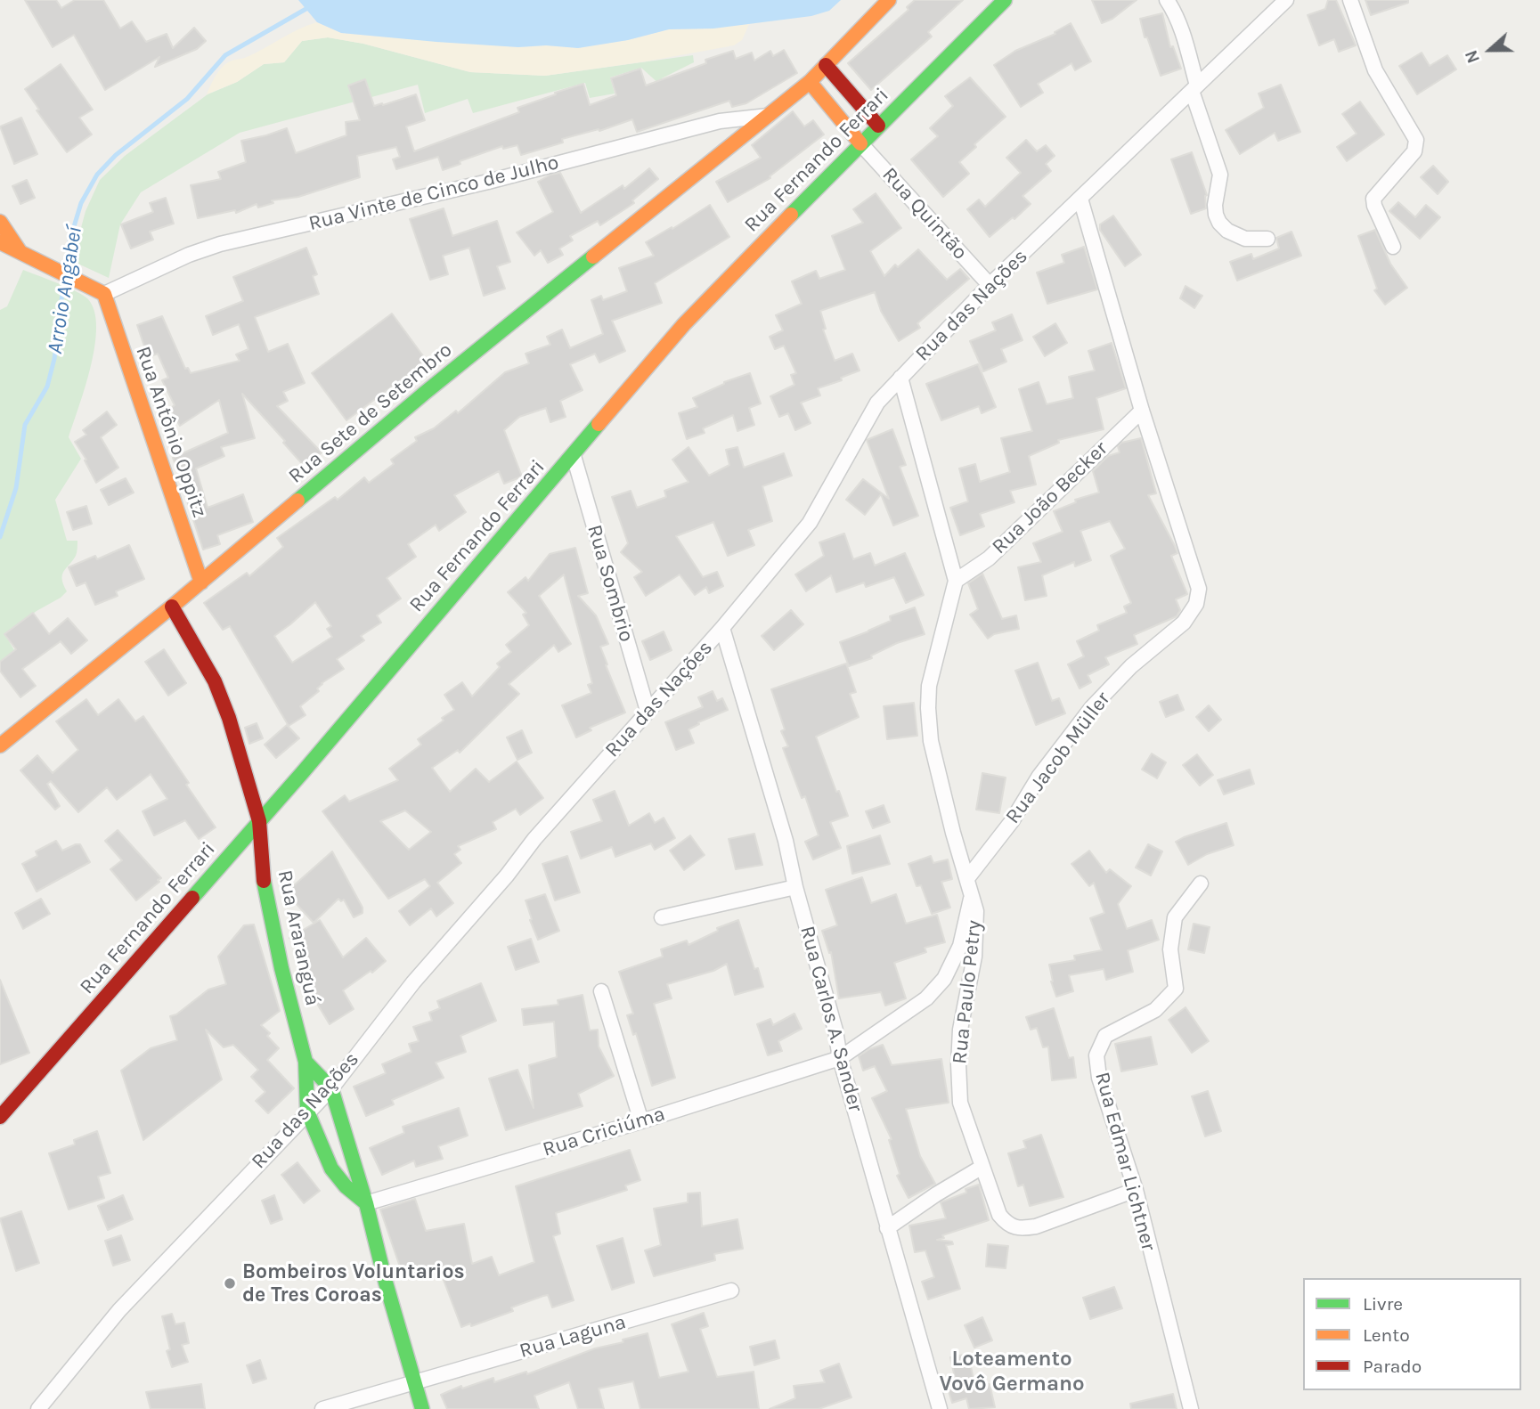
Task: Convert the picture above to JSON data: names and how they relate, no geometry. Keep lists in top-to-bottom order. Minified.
{"streets":{"main road":["Rua Fernando Ferrari","Rua Sete de Setembro","Rua Antônio Oppitz","Rua Araranguá"],"street":["Rua Vinte de Cinco de Julho","Rua Quintão","Rua das Nações","Rua João Becker","Rua Sombrio","Rua Jacob Müller","Rua Paulo Petry","Rua Carlos A. Sander","Rua Criciúma","Rua Edmar Lichtner","Rua Laguna"]},"crossings":[["Rua Fernando Ferrari","Rua Quintão"],["Rua Fernando Ferrari","Rua Sombrio"],["Rua Fernando Ferrari","Rua Araranguá"],["Rua Vinte de Cinco de Julho","Rua Sete de Setembro"],["Rua Vinte de Cinco de Julho","Rua Antônio Oppitz"],["Rua Quintão","Rua das Nações"],["Rua das Nações","Rua Sombrio"],["Rua das Nações","Rua Araranguá"],["Rua das Nações","Rua Carlos A. Sander"],["Rua Sete de Setembro","Rua Antônio Oppitz"],["Rua João Becker","Rua Jacob Müller"],["Rua João Becker","Rua Paulo Petry"],["Rua Jacob Müller","Rua Paulo Petry"],["Rua Araranguá","Rua Criciúma"],["Rua Araranguá","Rua Laguna"],["Rua Paulo Petry","Rua Criciúma"],["Rua Paulo Petry","Rua Edmar Lichtner"],["Rua Carlos A. Sander","Rua Criciúma"]],"districts":["Loteamento Vovô Germano"],"water":["Arroio Angabeí"],"places":["Bombeiros Voluntarios de Tres Coroas"],"legend":["Livre","Lento","Parado"],"north":"left"}
